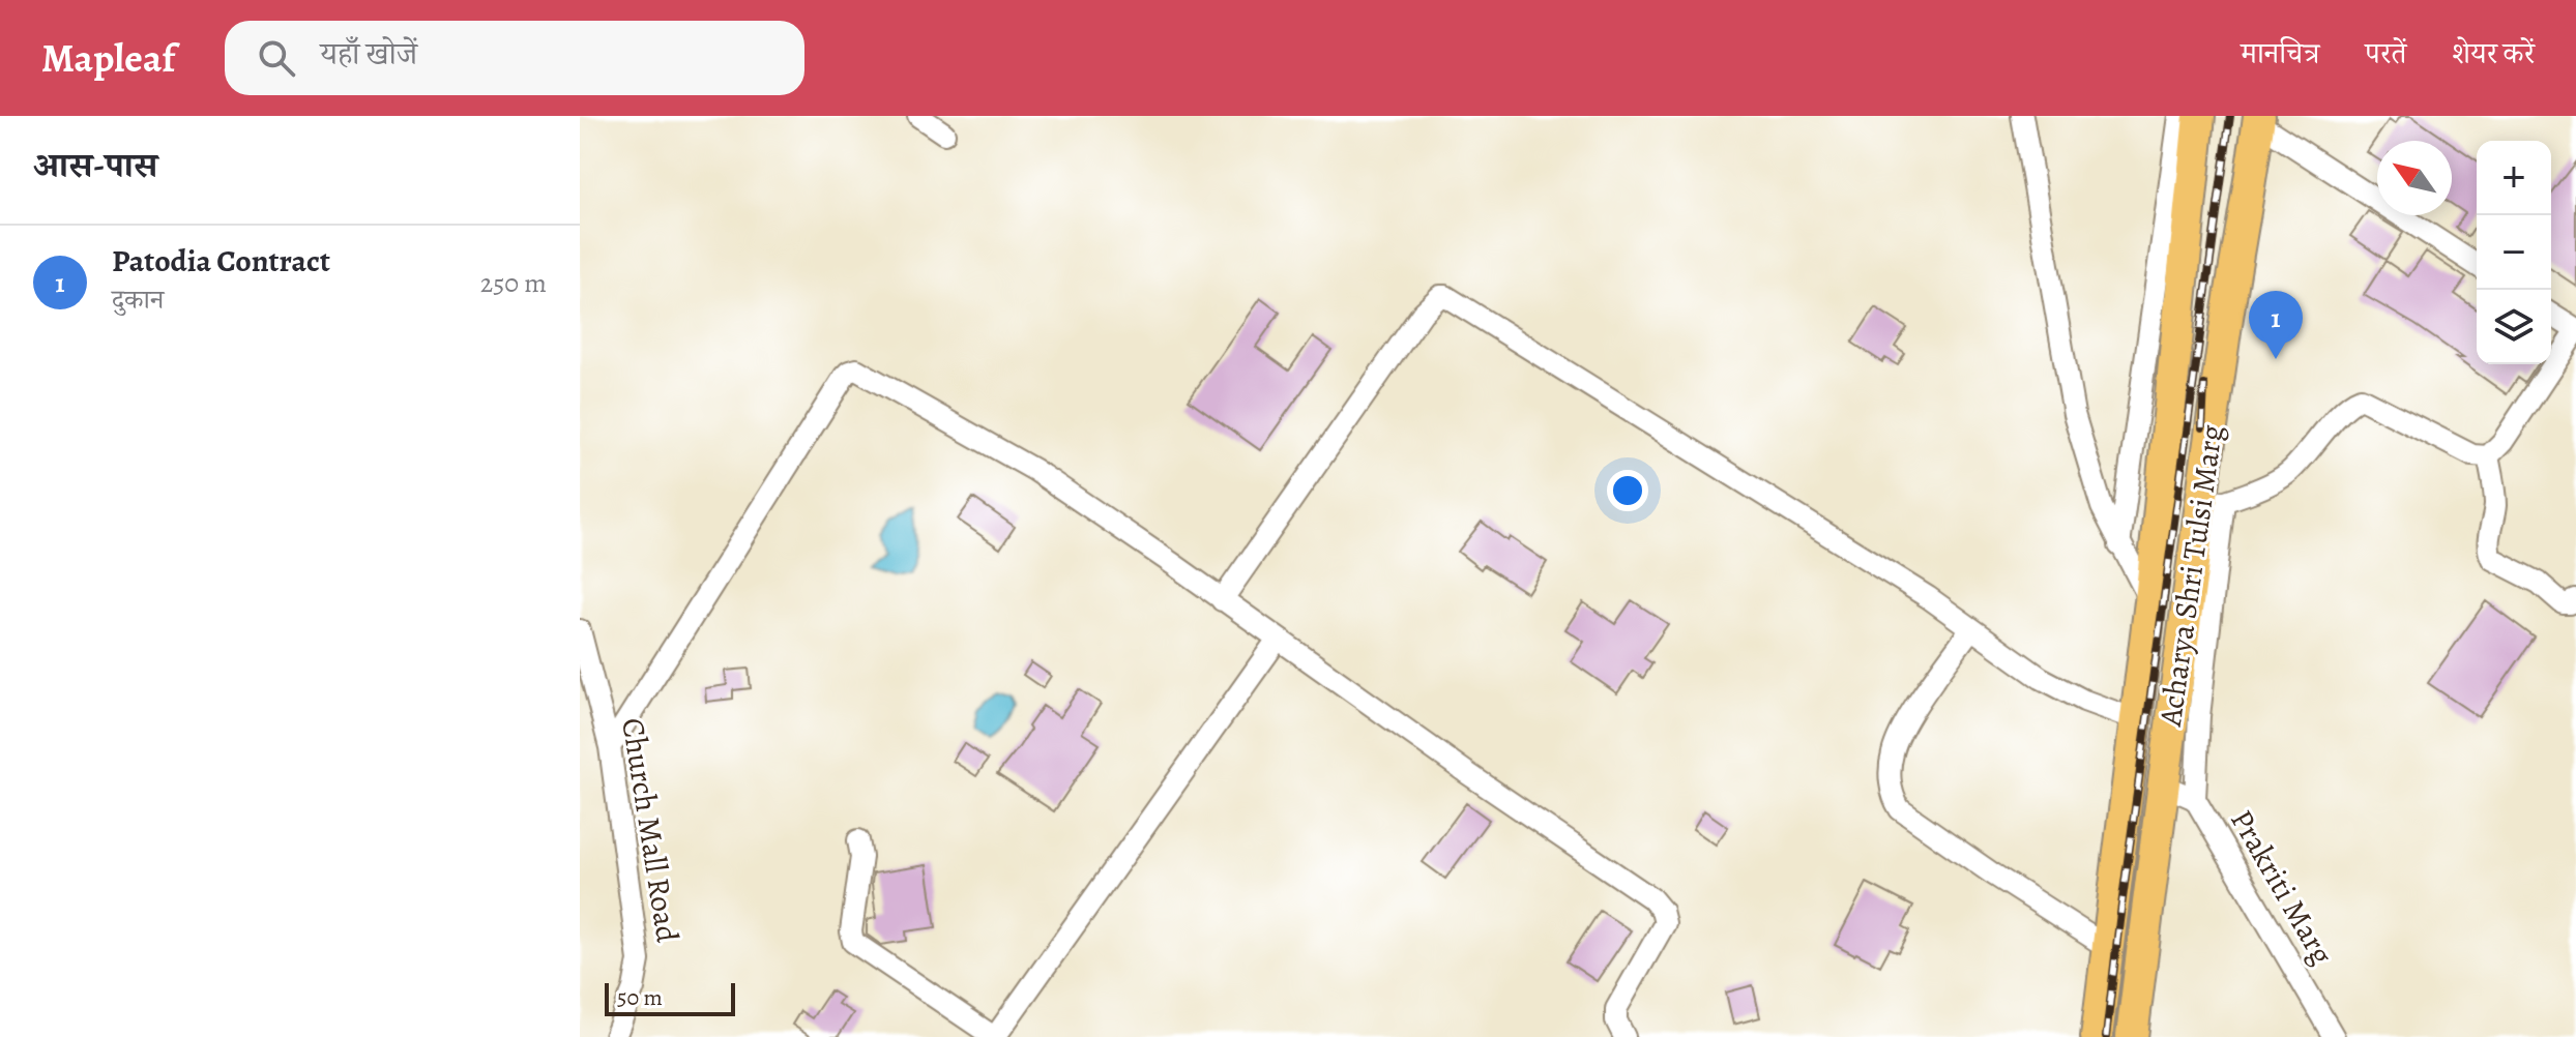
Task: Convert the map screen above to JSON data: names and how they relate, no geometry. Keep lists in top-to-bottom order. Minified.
{"streets":{"highway":["Acharya Shri Tulsi Marg"],"street":["Church Mall Road","Prakriti Marg"]},"crossings":[["Acharya Shri Tulsi Marg","Prakriti Marg"]],"scale_bar":"50 m","north":"top left","page":{"header":"Mapleaf","search":"यहाँ खोजें","nav":["मानचित्र","परतें","शेयर करें"],"heading":"आस-पास","map_buttons":["+","−"],"list":[{"mark":"1","name":"Patodia Contract","note":"दुकान","value":"250 m"}],"pins":"1","scale":"50 m"}}
